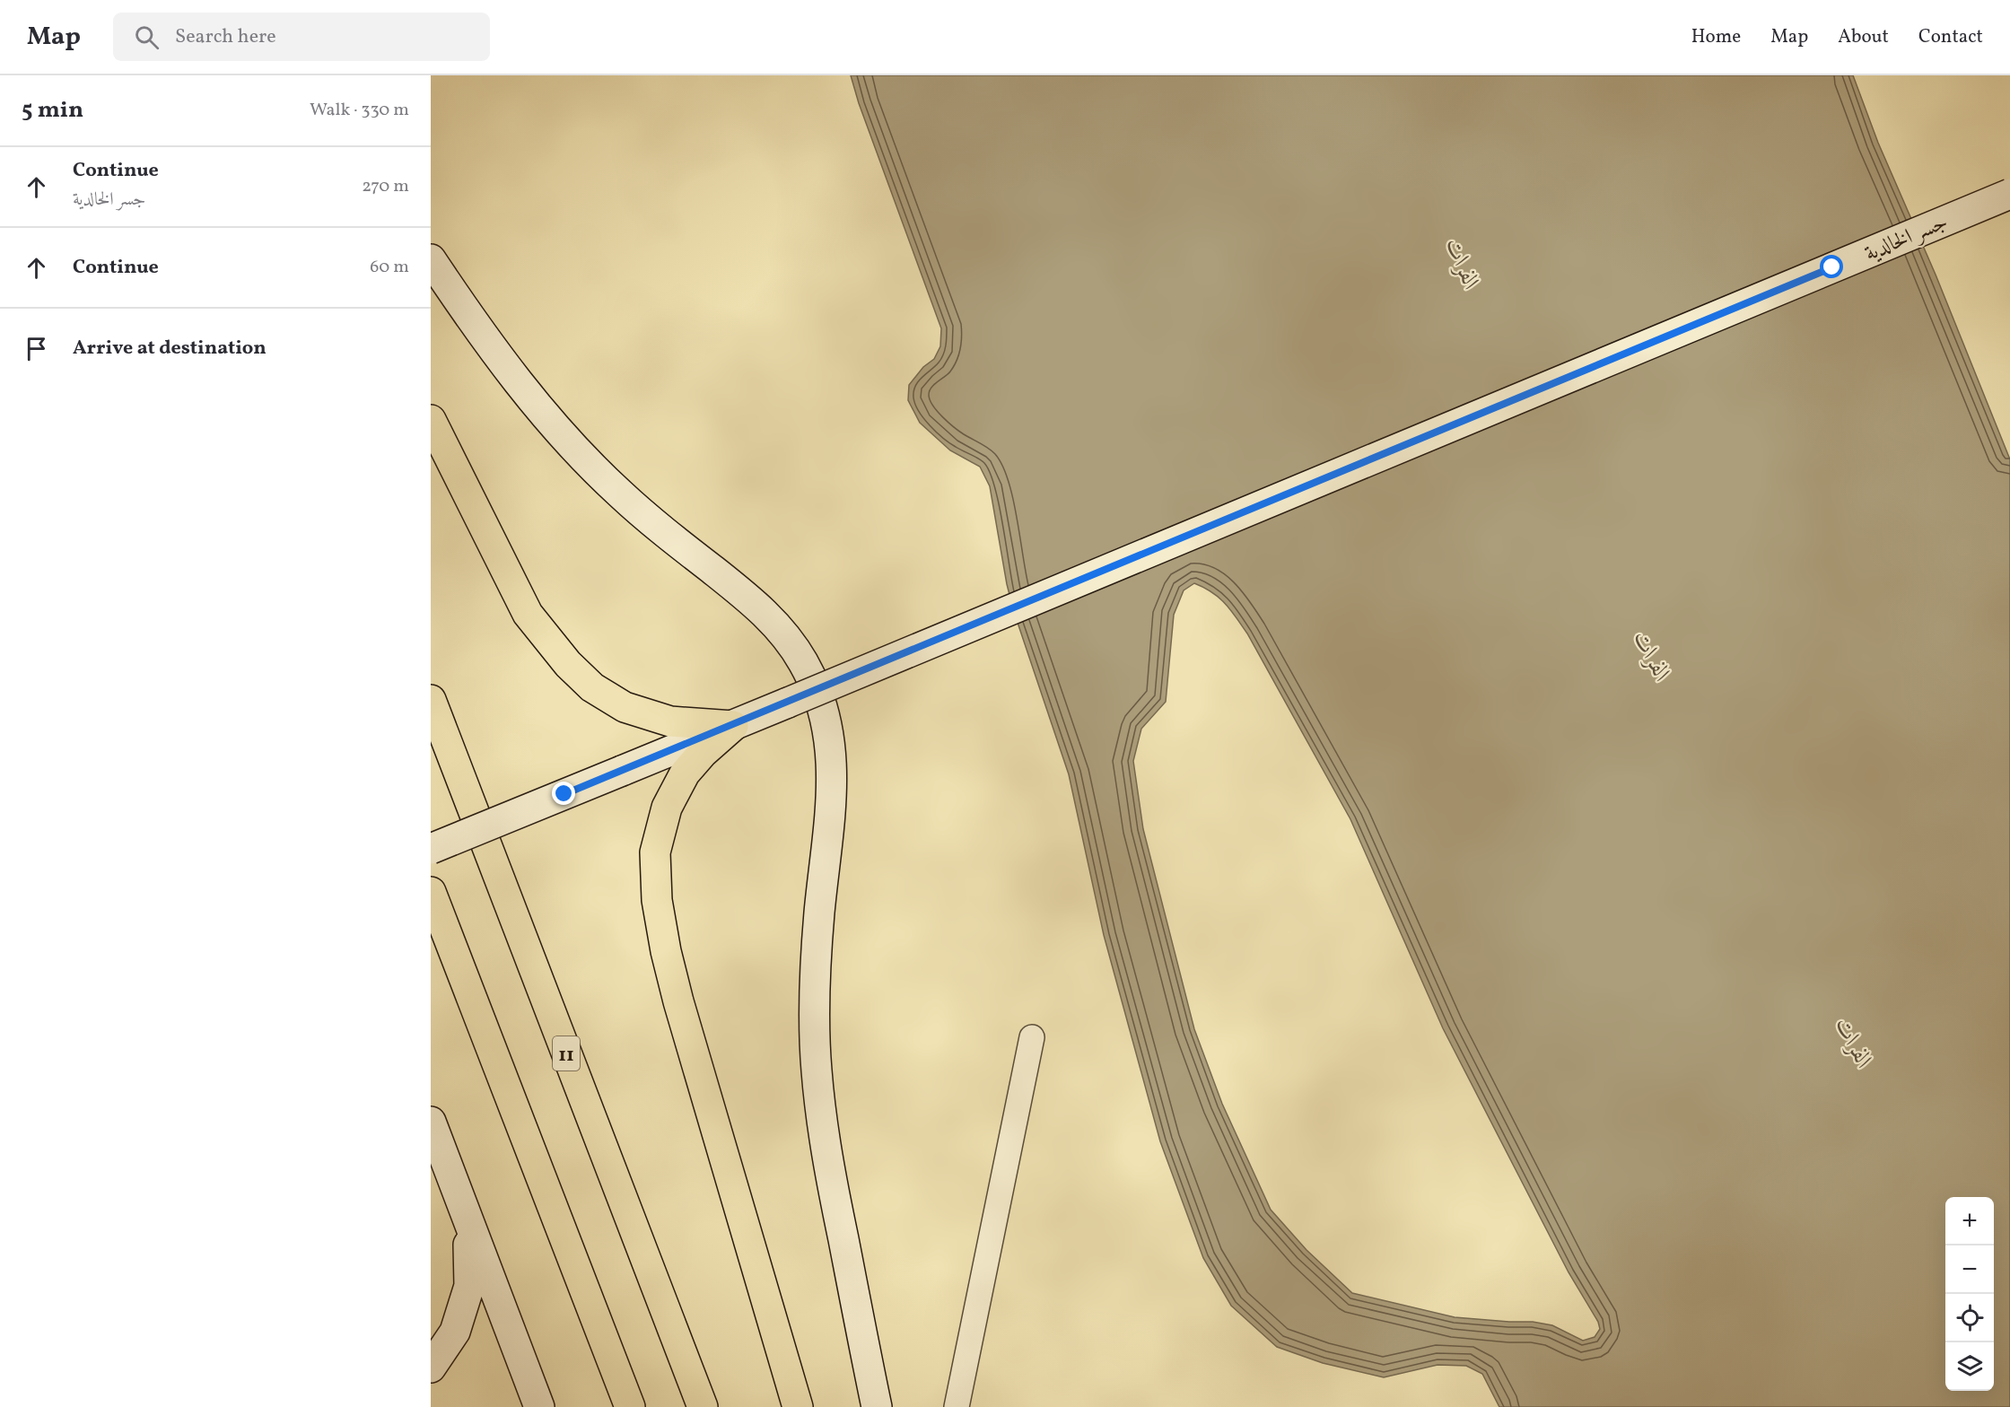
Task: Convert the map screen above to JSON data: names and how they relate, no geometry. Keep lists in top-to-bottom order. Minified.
{"streets":{"highway":["11"],"main road":["جسر الخالدية"]},"water":["الفرات"],"page":{"header":"Map","search":"Search here","nav":["Home","Map","About","Contact"],"heading":["5 min","Walk · 330 m"],"list":[["Continue","جسر الخالدية","270 m"],["Continue","60 m"],"Arrive at destination"],"map_buttons":["+","−"]}}
